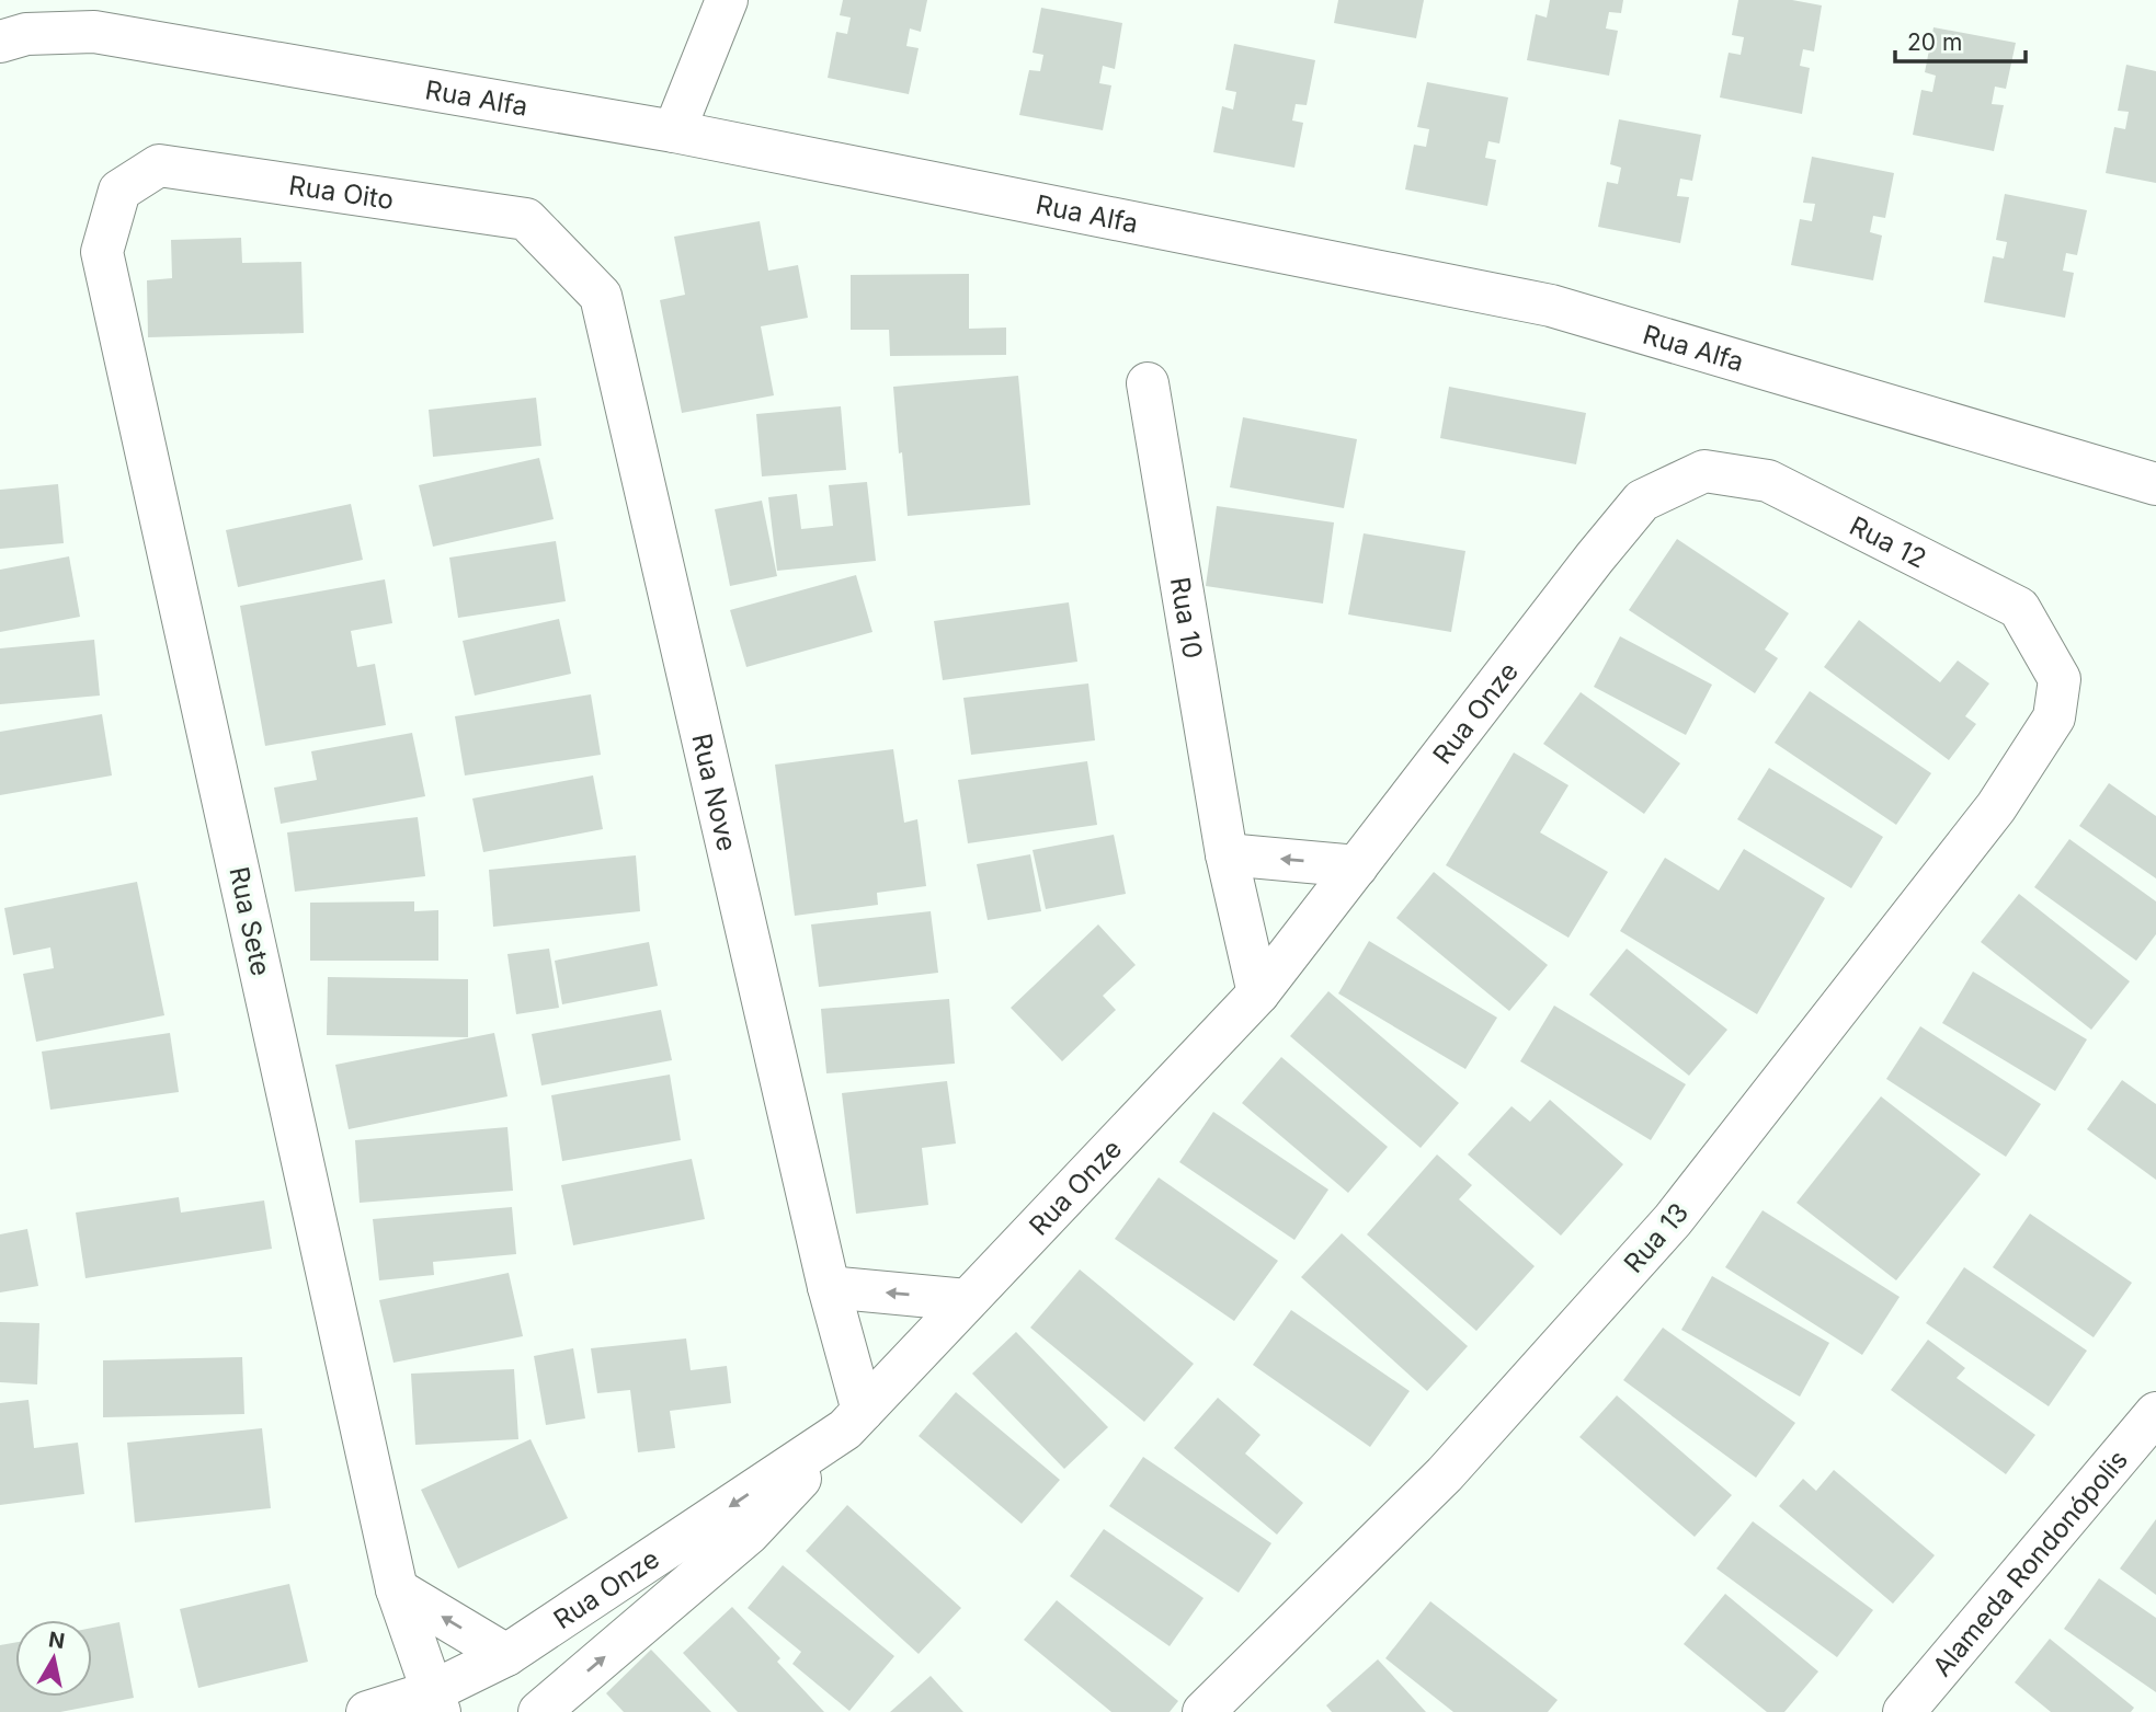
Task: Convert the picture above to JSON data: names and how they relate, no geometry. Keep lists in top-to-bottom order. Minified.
{"streets":{"street":["Rua Alfa","Rua Oito","Rua 12","Rua 10","Rua Onze","Rua Nove","Rua Sete","Rua 13","Alameda Rondonópolis"]},"crossings":[["Rua Oito","Rua Nove"],["Rua Oito","Rua Sete"],["Rua 12","Rua Onze"],["Rua 12","Rua 13"],["Rua 10","Rua Onze"],["Rua Onze","Rua Nove"],["Rua Onze","Rua Sete"]],"scale_bar":"20 m","north":"top"}
